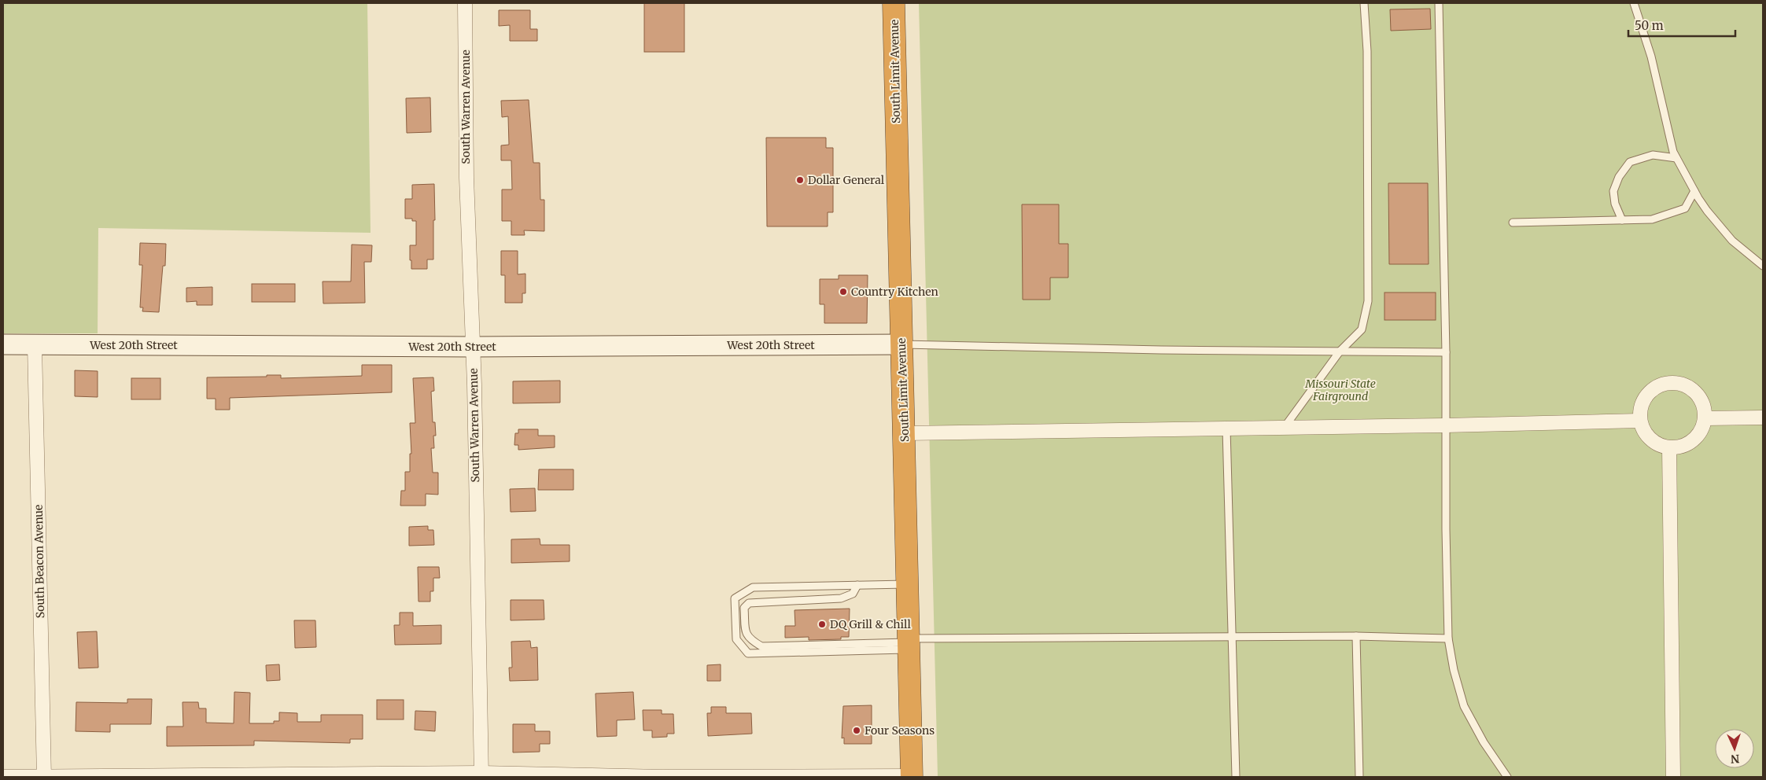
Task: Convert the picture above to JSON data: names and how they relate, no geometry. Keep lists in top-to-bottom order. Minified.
{"streets":{"highway":["South Limit Avenue"],"street":["South Warren Avenue","West 20th Street","South Beacon Avenue"]},"crossings":[["South Limit Avenue","West 20th Street"],["South Warren Avenue","West 20th Street"],["West 20th Street","South Beacon Avenue"]],"parks":["Missouri State Fairground"],"places":["Dollar General","Country Kitchen","DQ Grill & Chill","Four Seasons"],"scale_bar":"50 m","north":"bottom"}
